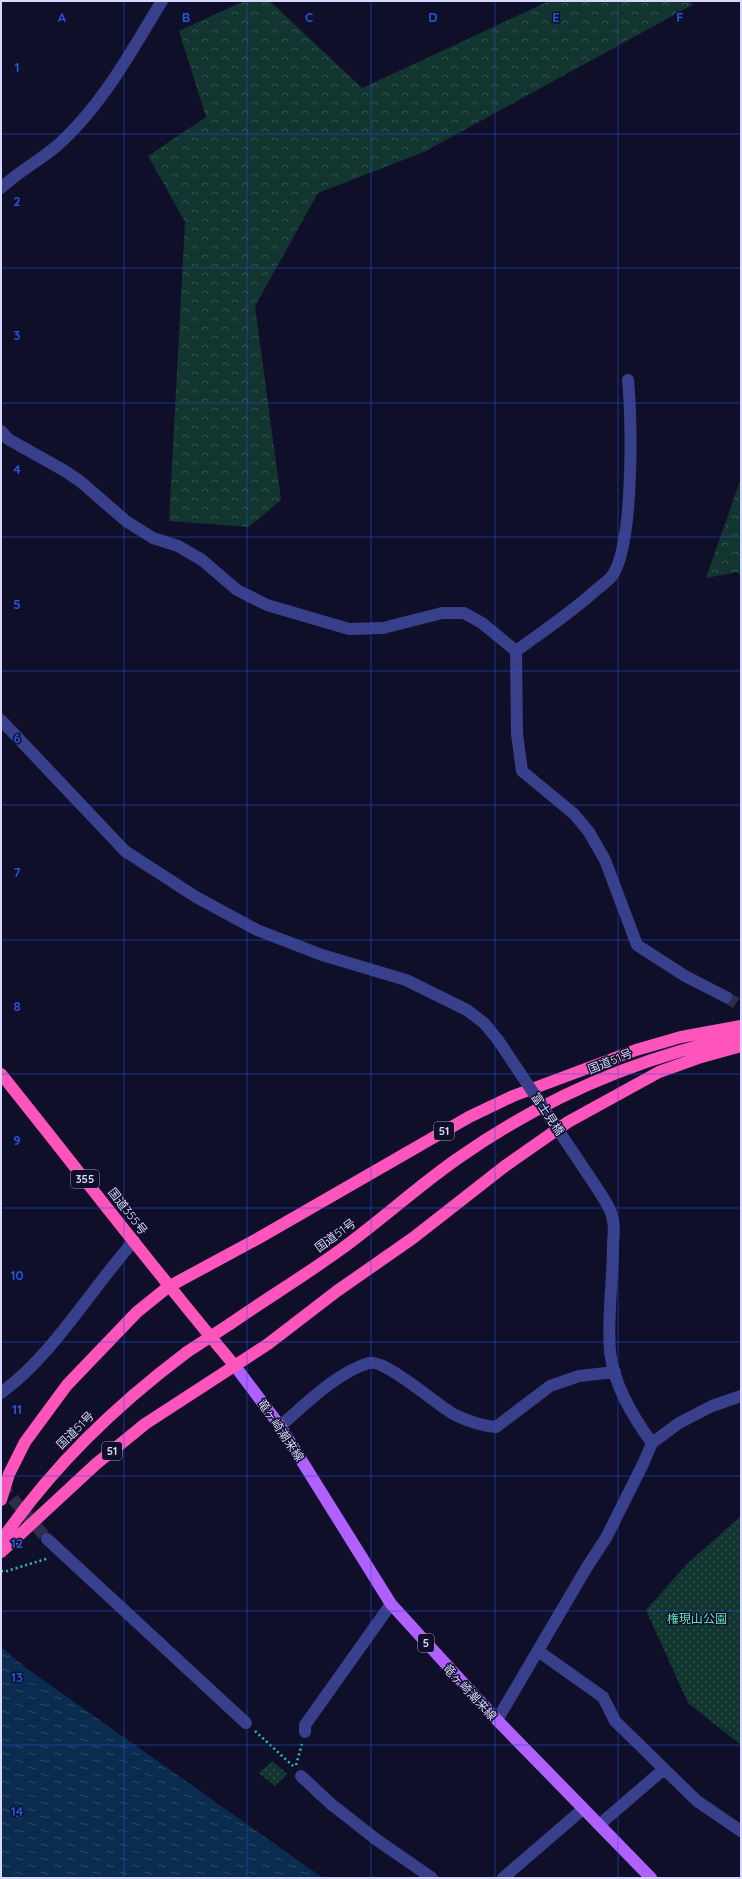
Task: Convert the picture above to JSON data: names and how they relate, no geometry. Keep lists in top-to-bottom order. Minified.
{"streets":{"highway":["国道51号","51","355","国道355号"],"main road":["竜ヶ崎潮来線","5"],"street":["富士見橋"]},"crossings":[["51","国道355号"],["51","竜ヶ崎潮来線"],["国道355号","竜ヶ崎潮来線"]],"parks":["権現山公園"],"grid":{"columns":["A","B","C","D","E","F"],"rows":["1","2","3","4","5","6","7","8","9","10","11","12","13","14"]}}
